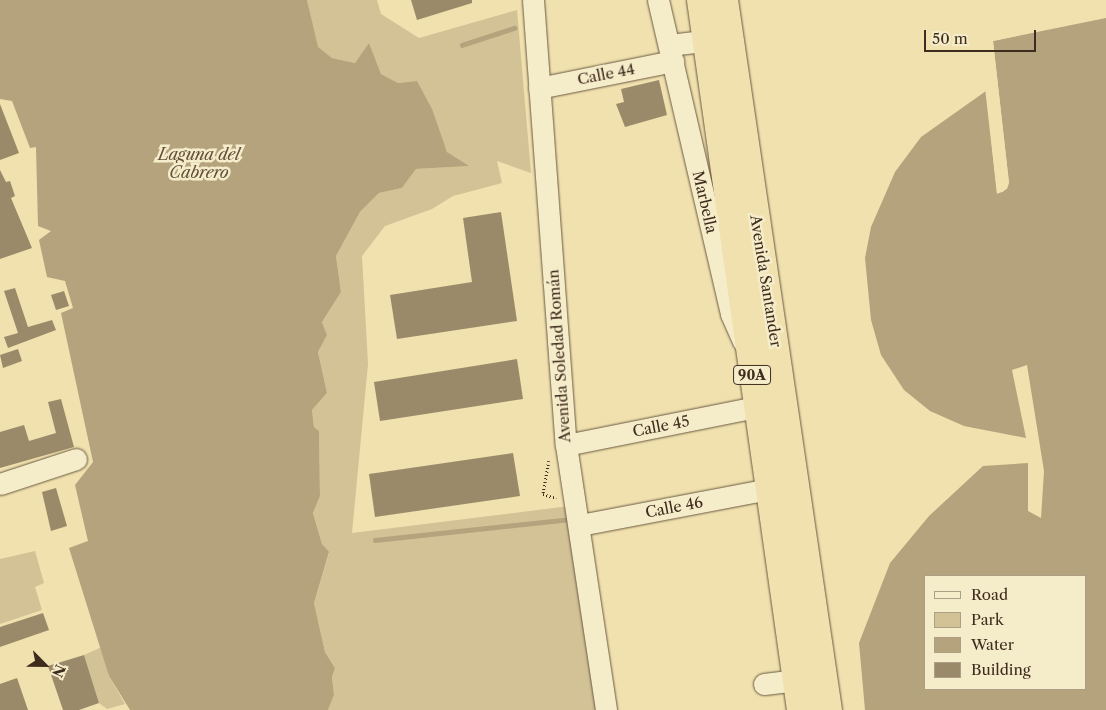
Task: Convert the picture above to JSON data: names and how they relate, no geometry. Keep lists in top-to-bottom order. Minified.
{"streets":{"highway":["Avenida Santander","90A"],"street":["Calle 44","Marbella","Avenida Soledad Román","Calle 45","Calle 46"]},"crossings":[["Calle 44","Marbella"],["Calle 44","Avenida Santander"],["Calle 44","Avenida Soledad Román"],["Marbella","Avenida Santander"],["Avenida Santander","Calle 45"],["Avenida Santander","Calle 46"],["Avenida Soledad Román","Calle 45"],["Avenida Soledad Román","Calle 46"]],"water":["Laguna del Cabrero"],"legend":["Road","Park","Water","Building"],"scale_bar":"50 m","north":"bottom right"}
